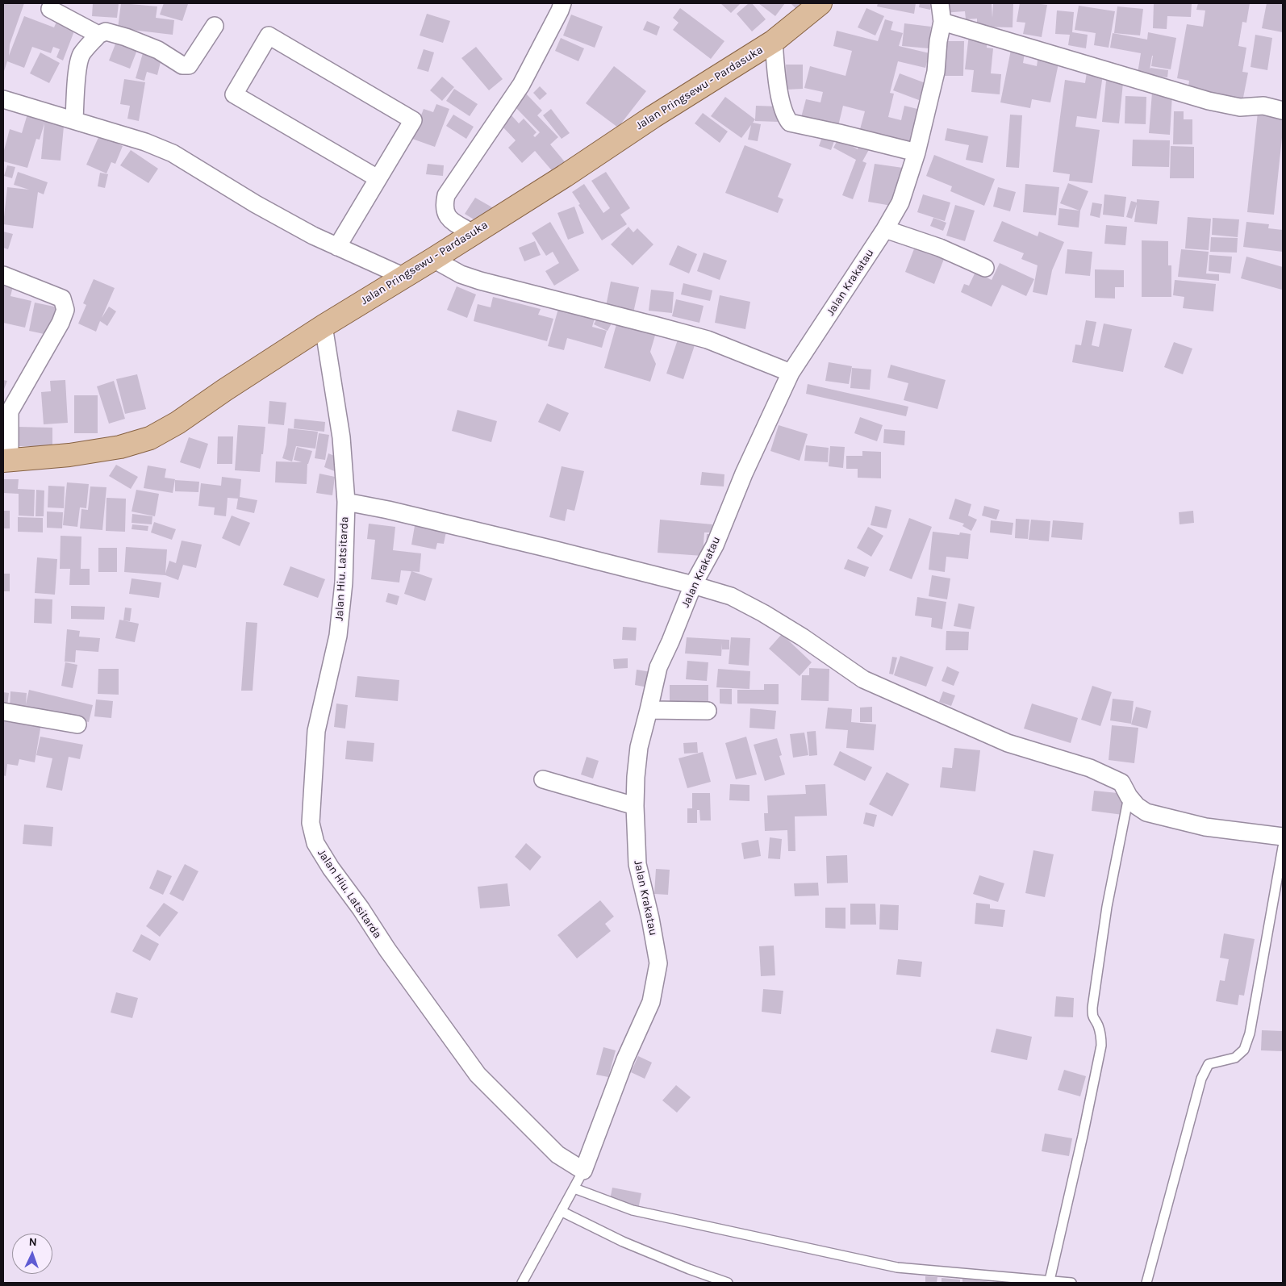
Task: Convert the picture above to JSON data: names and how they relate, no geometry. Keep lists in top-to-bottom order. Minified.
{"streets":{"main road":["Jalan Pringsewu - Pardasuka"],"street":["Jalan Krakatau","Jalan Hiu. Latsitarda"]},"crossings":[["Jalan Pringsewu - Pardasuka","Jalan Hiu. Latsitarda"],["Jalan Krakatau","Jalan Hiu. Latsitarda"]],"north":"top"}
